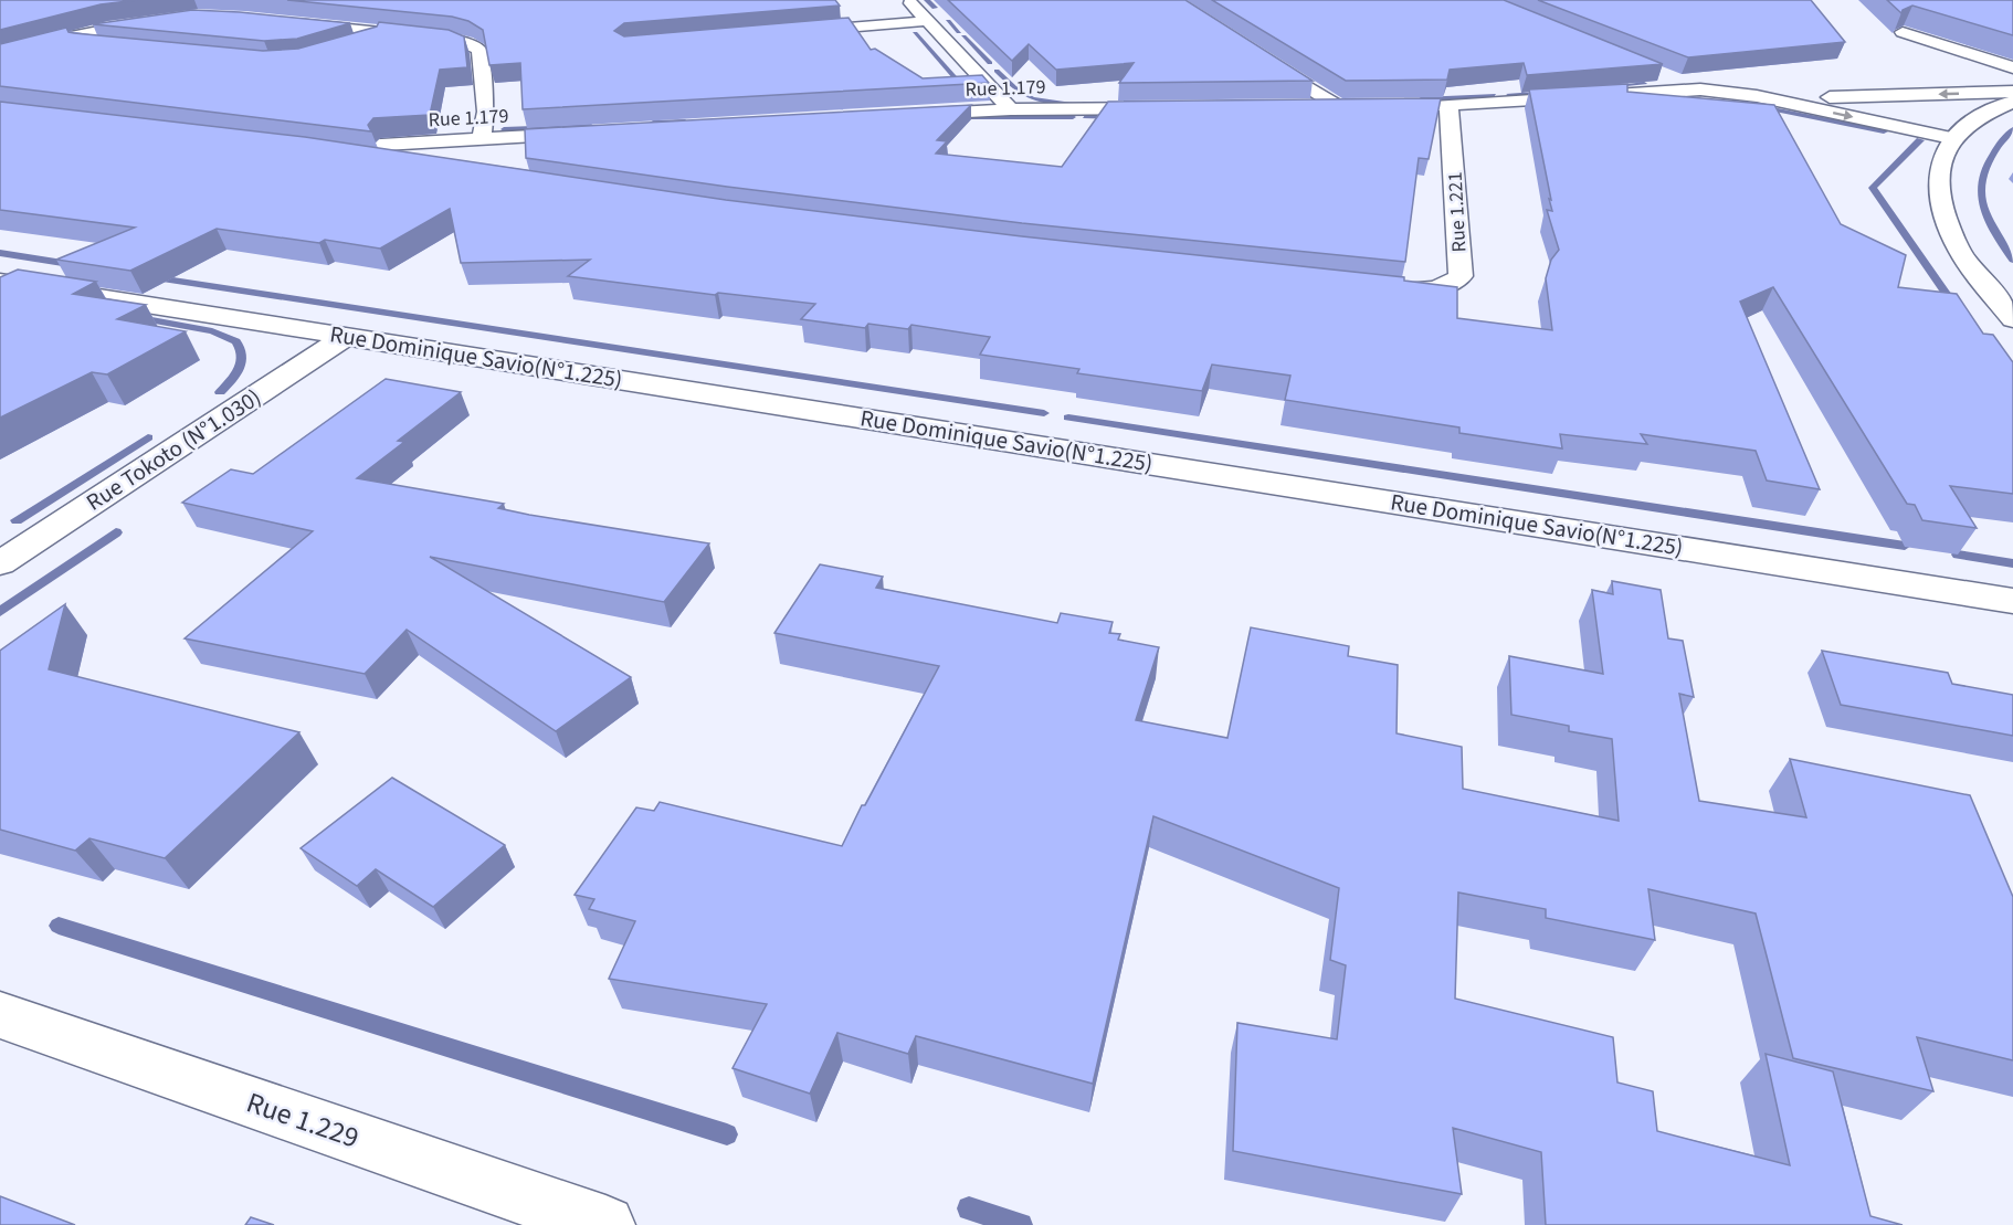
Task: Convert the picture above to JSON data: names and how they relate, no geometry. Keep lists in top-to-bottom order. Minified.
{"streets":{"street":["Rue 1.179","Rue 1.221","Rue Dominique Savio(N°1.225)","Rue Tokoto (N°1.030)","Rue 1.229"]},"crossings":[["Rue Dominique Savio(N°1.225)","Rue Tokoto (N°1.030)"]]}
